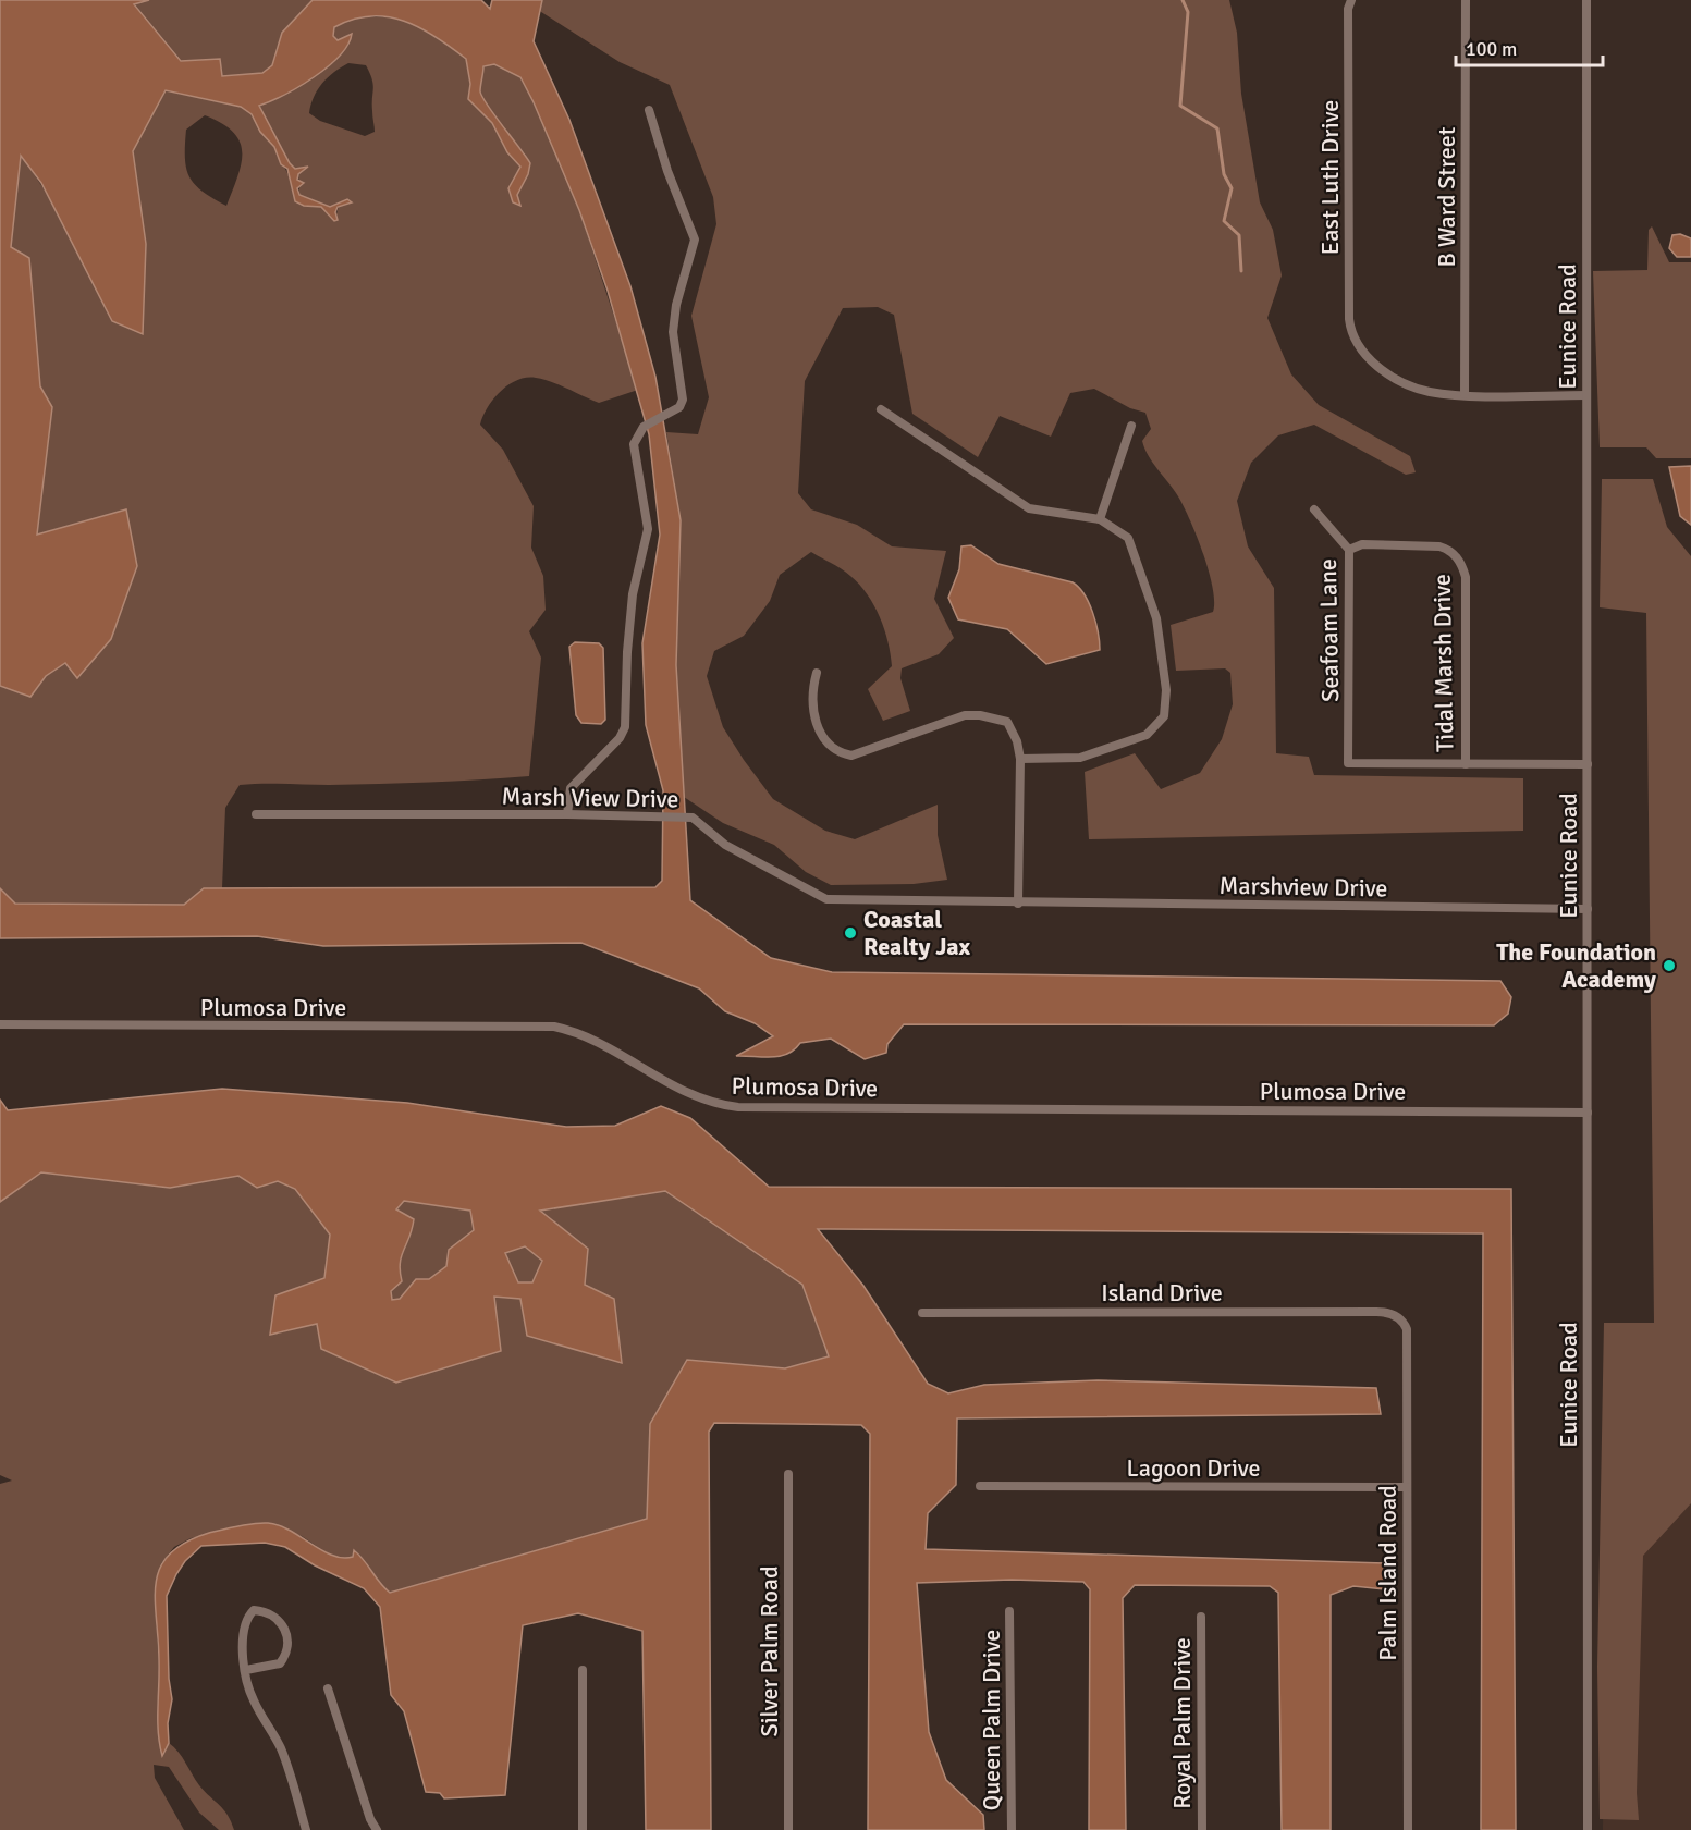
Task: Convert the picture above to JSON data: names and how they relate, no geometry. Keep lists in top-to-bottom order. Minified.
{"streets":{"street":["East Luth Drive","B Ward Street","Eunice Road","Seafoam Lane","Tidal Marsh Drive","Marsh View Drive","Marshview Drive","Plumosa Drive","Island Drive","Lagoon Drive","Palm Island Road","Silver Palm Road","Queen Palm Drive","Royal Palm Drive"]},"crossings":[["East Luth Drive","B Ward Street"],["Eunice Road","Marshview Drive"],["Eunice Road","Plumosa Drive"],["Seafoam Lane","Tidal Marsh Drive"],["Marsh View Drive","Marshview Drive"],["Island Drive","Palm Island Road"],["Lagoon Drive","Palm Island Road"]],"places":["Coastal Realty Jax","The Foundation Academy"],"scale_bar":"100 m"}
